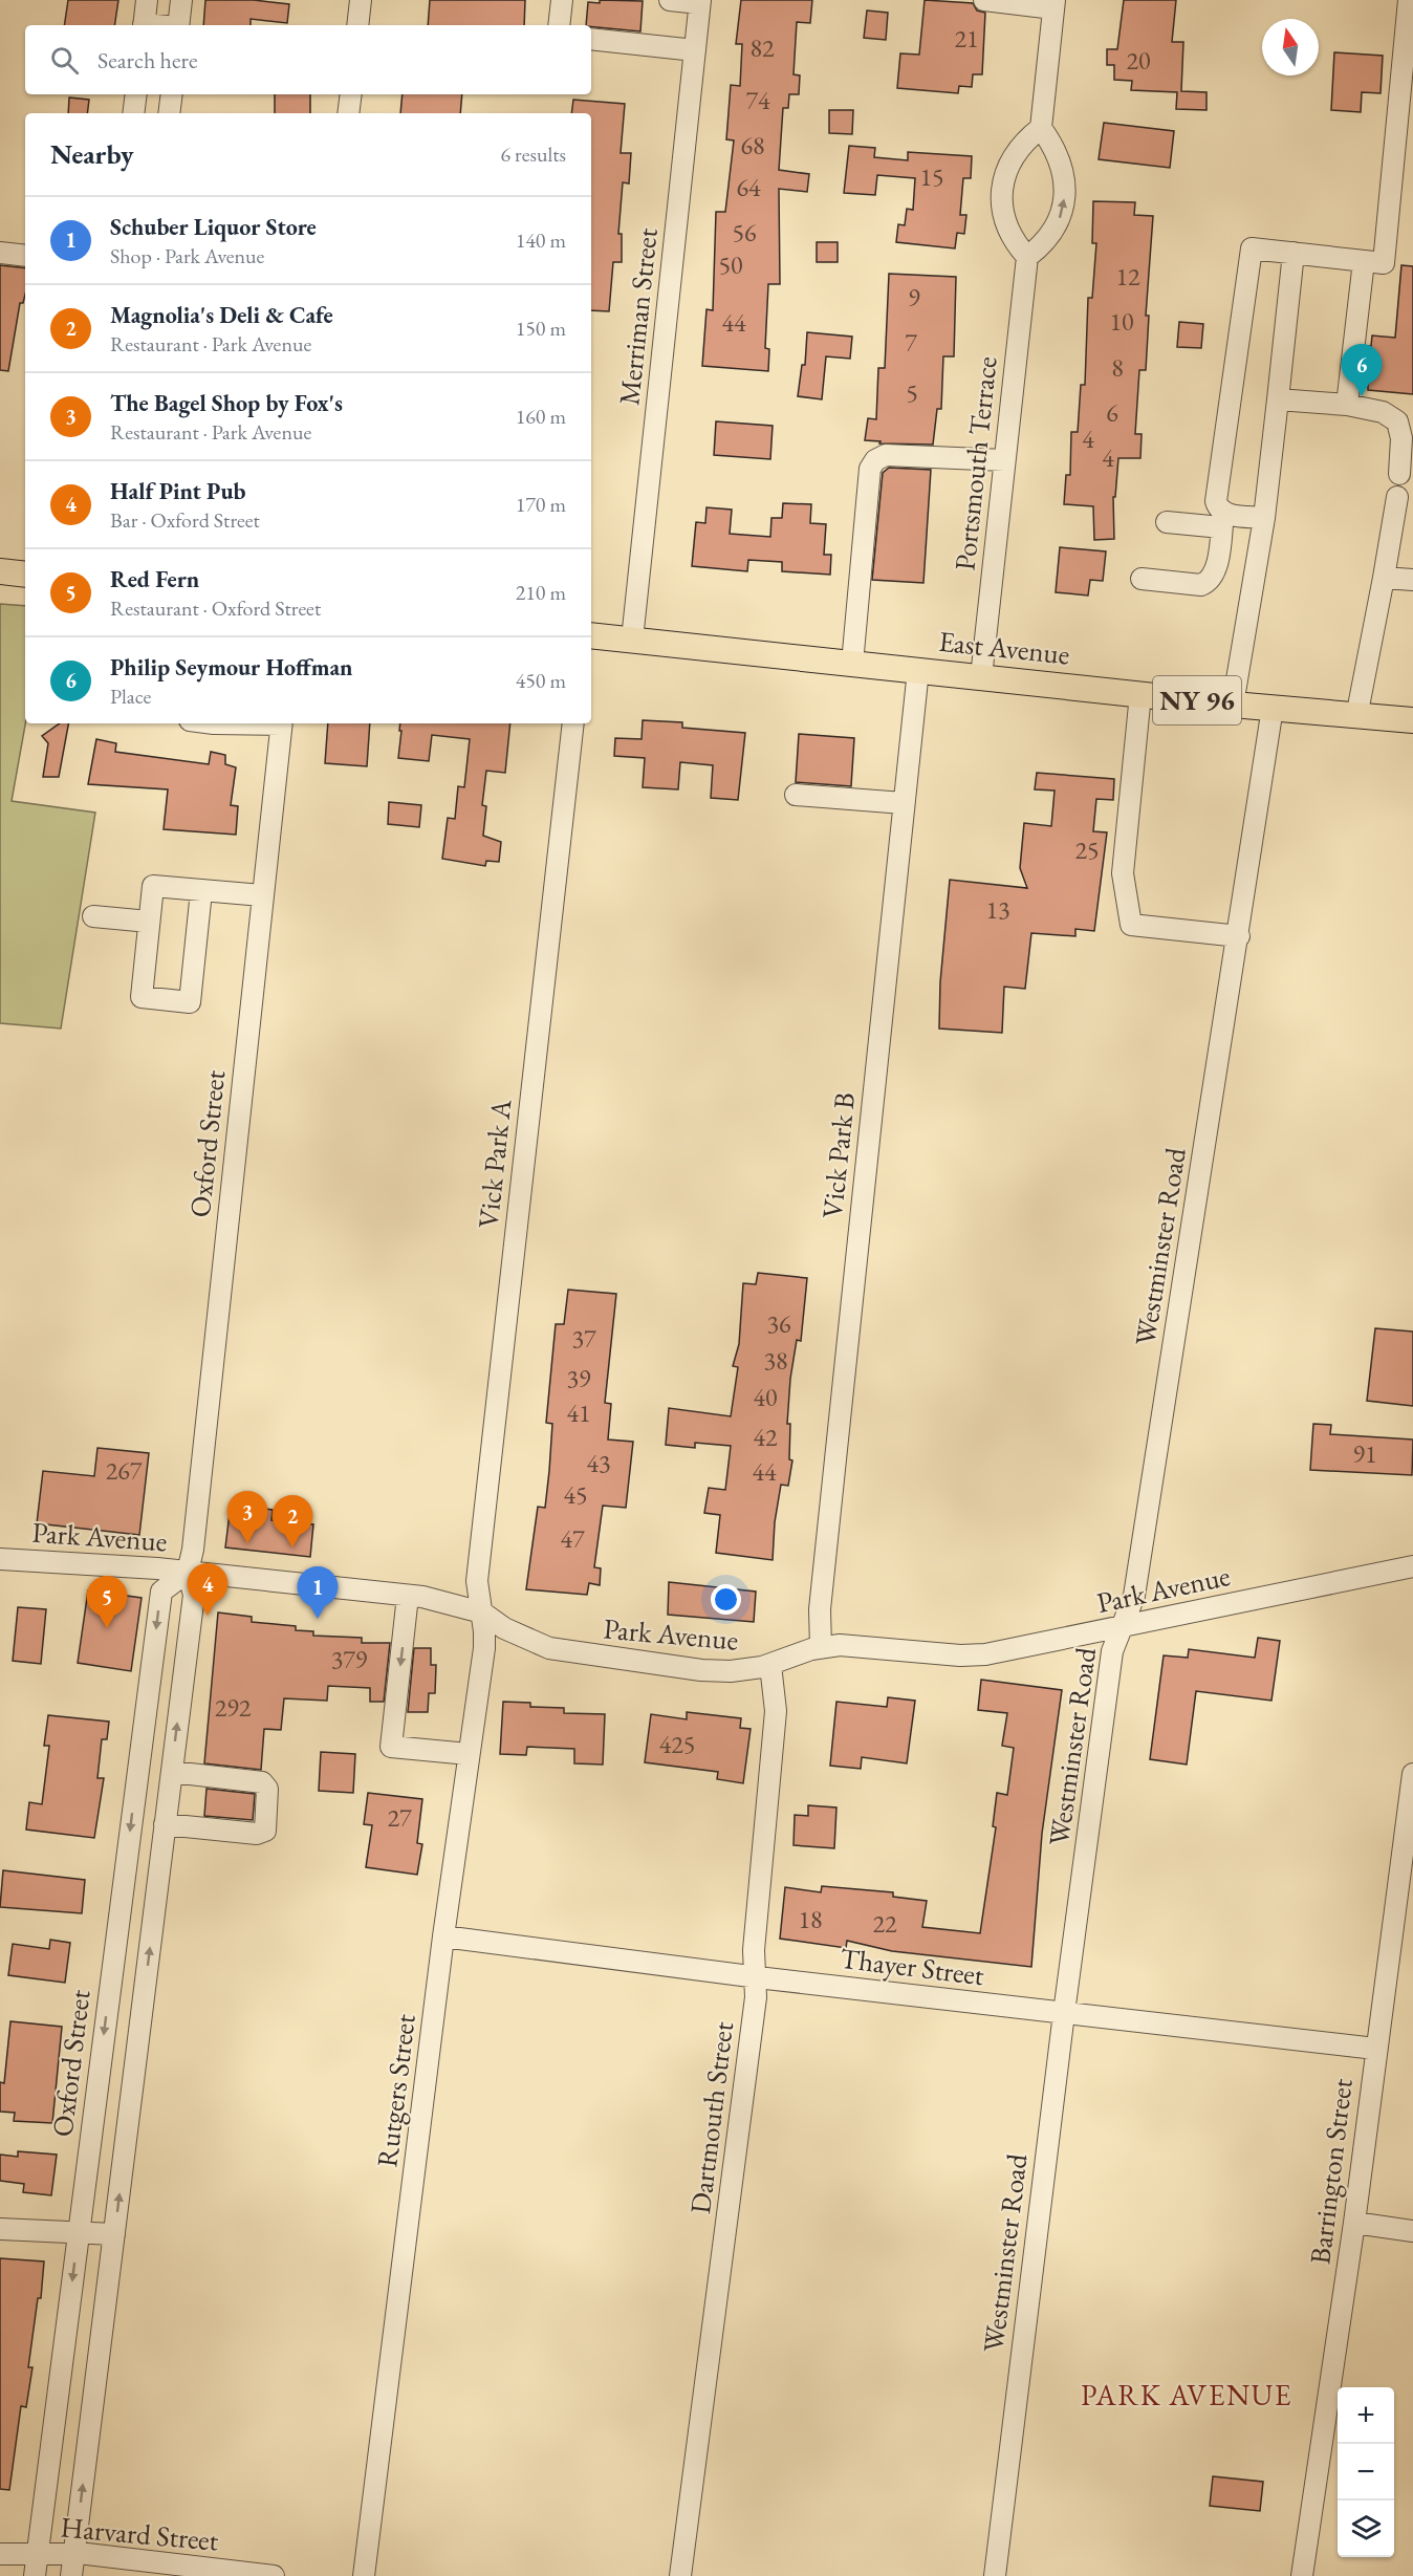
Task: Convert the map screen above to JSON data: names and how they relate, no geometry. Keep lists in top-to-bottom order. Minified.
{"streets":{"main road":["East Avenue","NY 96"],"street":["Merriman Street","Portsmouth Terrace","Oxford Street","Vick Park B","Vick Park A","Westminster Road","Park Avenue","Thayer Street","Rutgers Street","Dartmouth Street","Barrington Street","Harvard Street"]},"crossings":[["Merriman Street","East Avenue"],["Portsmouth Terrace","East Avenue"],["East Avenue","Vick Park B"],["East Avenue","Westminster Road"],["Oxford Street","Park Avenue"],["Oxford Street","Harvard Street"],["Vick Park B","Park Avenue"],["Vick Park A","Park Avenue"],["Vick Park A","Rutgers Street"],["Westminster Road","Park Avenue"],["Westminster Road","Thayer Street"],["Park Avenue","Rutgers Street"],["Park Avenue","Dartmouth Street"],["Thayer Street","Rutgers Street"],["Thayer Street","Dartmouth Street"],["Thayer Street","Barrington Street"]],"districts":["PARK AVENUE"],"house_numbers":["21","82","20","74","68","15","64","56","50","12","9","10","44","7","8","5","6","4","4","25","13","36","37","38","39","40","41","42","91","43","267","44","45","47","379","292","425","27","18","22"],"north":"top","page":{"search":"Search here","heading":["Nearby","6 results"],"list":[{"mark":"1","name":"Schuber Liquor Store","note":"Shop · Park Avenue","value":"140 m"},{"mark":"2","name":"Magnolia's Deli & Cafe","note":"Restaurant · Park Avenue","value":"150 m"},{"mark":"3","name":"The Bagel Shop by Fox's","note":"Restaurant · Park Avenue","value":"160 m"},{"mark":"4","name":"Half Pint Pub","note":"Bar · Oxford Street","value":"170 m"},{"mark":"5","name":"Red Fern","note":"Restaurant · Oxford Street","value":"210 m"},{"mark":"6","name":"Philip Seymour Hoffman","note":"Place","value":"450 m"}],"pins":["6","3","2","4","1","5"],"map_buttons":["+","−"]}}
